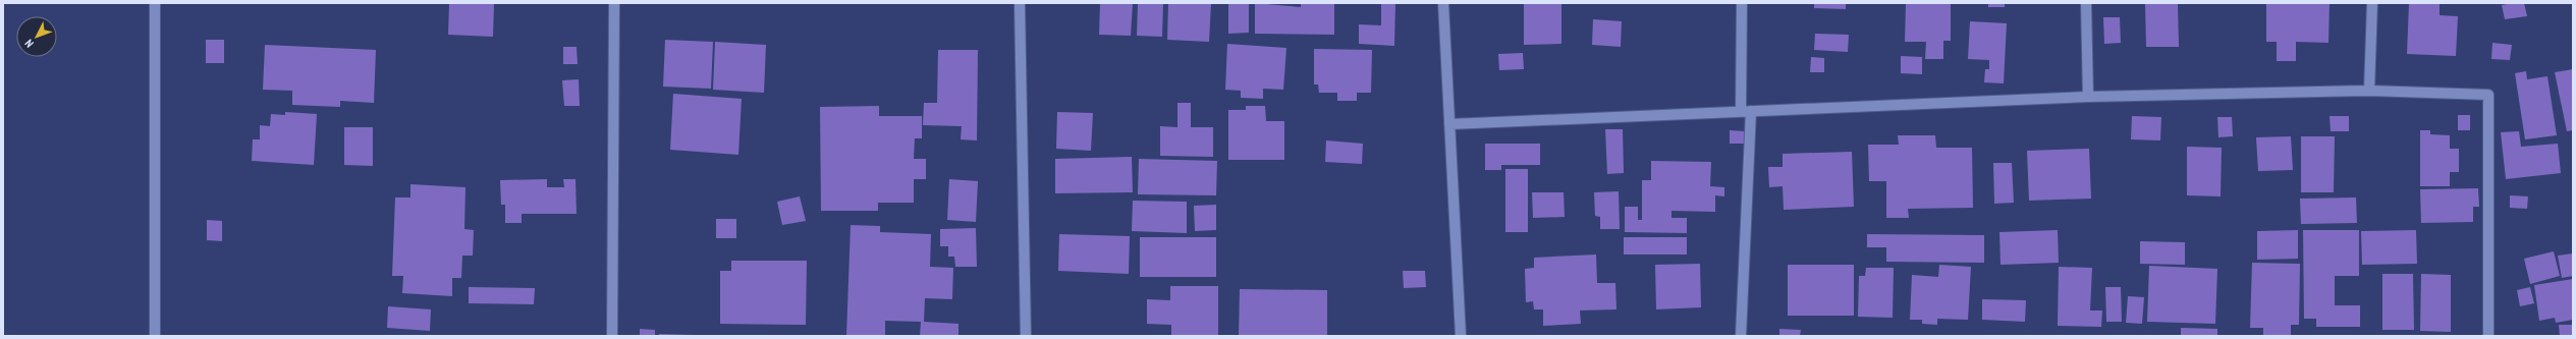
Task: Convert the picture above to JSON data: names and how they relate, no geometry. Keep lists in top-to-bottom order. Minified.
{"north":"bottom left"}
